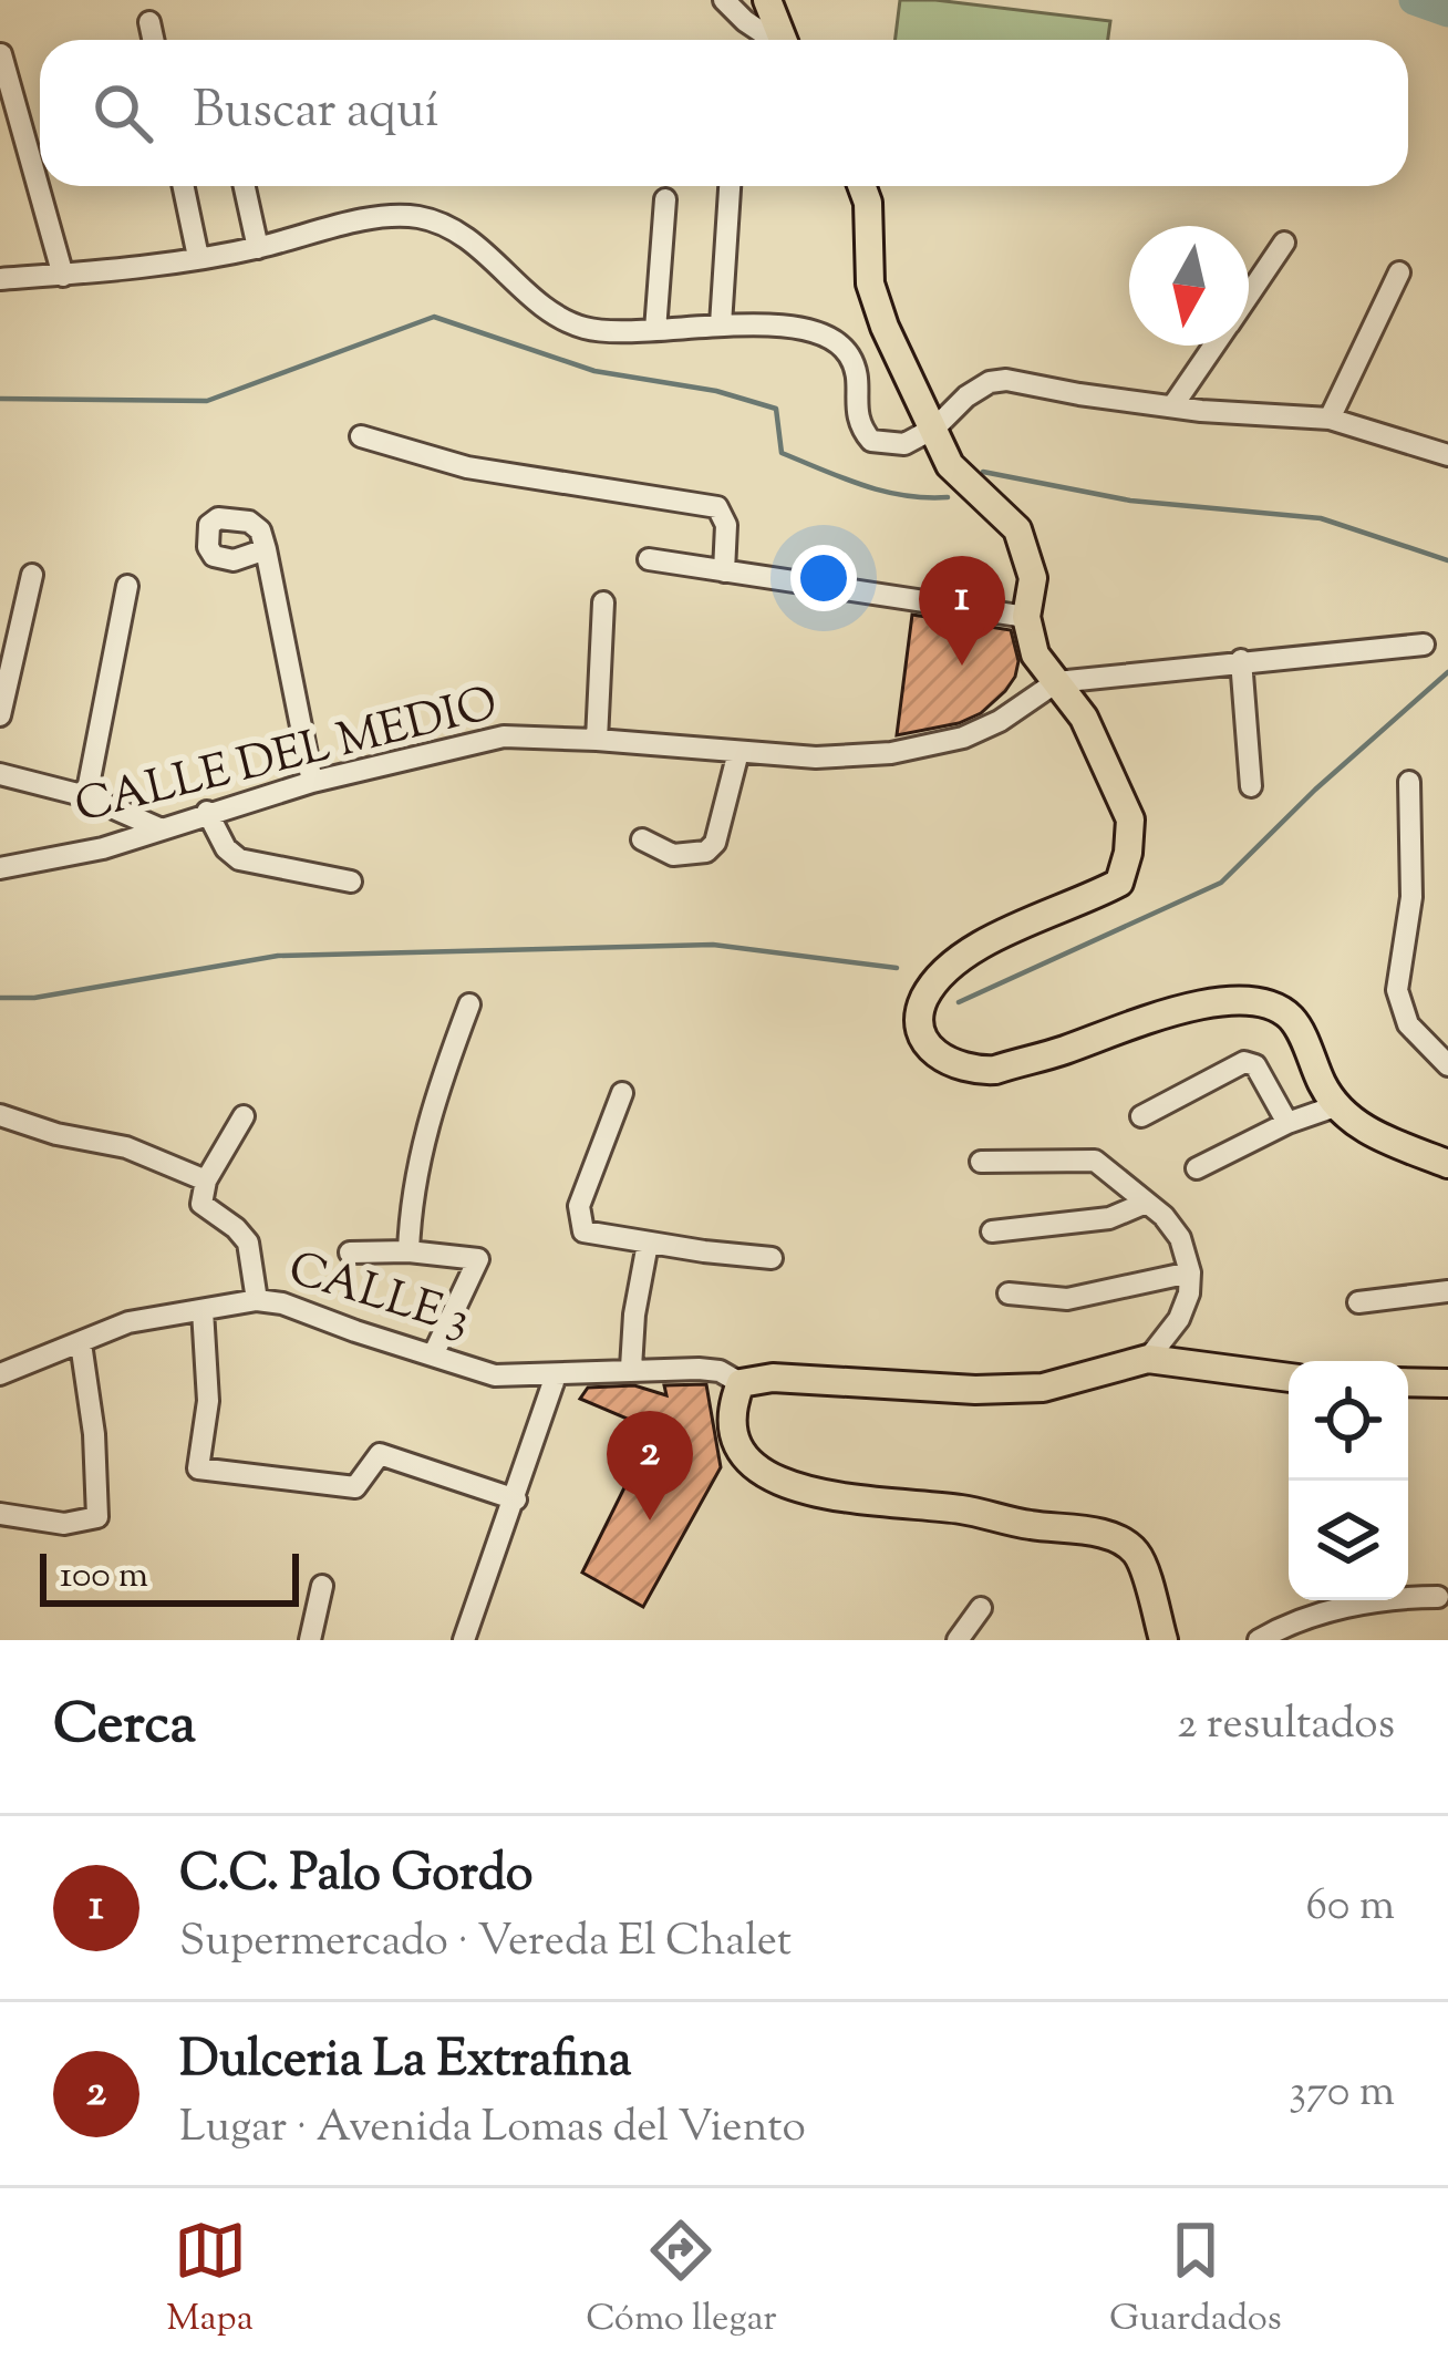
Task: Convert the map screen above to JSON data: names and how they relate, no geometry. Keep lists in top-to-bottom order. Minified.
{"streets":{"street":["CALLE DEL MEDIO","CALLE 3"]},"scale_bar":"100 m","north":"bottom","page":{"search":"Buscar aquí","pins":["1","2"],"scale":"100 m","heading":["Cerca","2 resultados"],"list":[{"mark":"1","name":"C.C. Palo Gordo","note":"Supermercado · Vereda El Chalet","value":"60 m"},{"mark":"2","name":"Dulceria La Extrafina","note":"Lugar · Avenida Lomas del Viento","value":"370 m"}],"nav":["Mapa","Cómo llegar","Guardados"]}}
